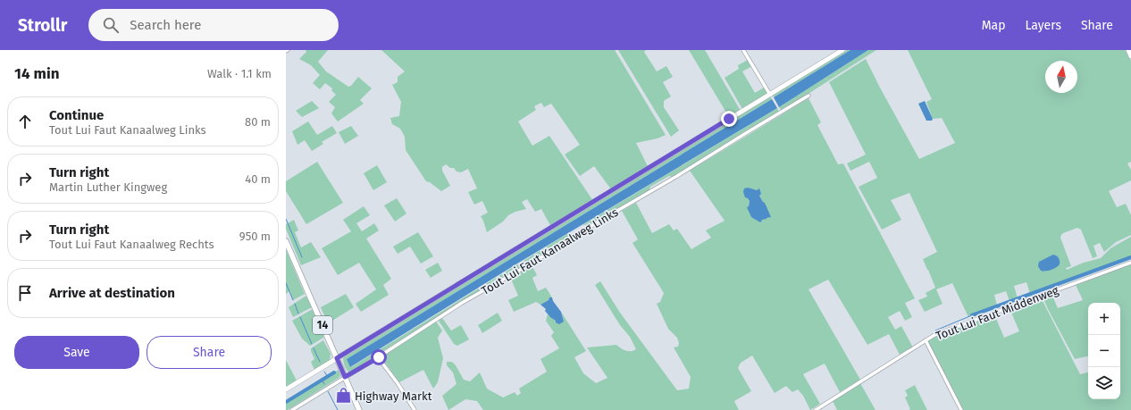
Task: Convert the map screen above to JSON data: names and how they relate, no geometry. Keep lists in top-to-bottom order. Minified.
{"streets":{"main road":["14"],"street":["Tout Lui Faut Kanaalweg Links","Tout Lui Faut Middenweg"]},"crossings":[["Tout Lui Faut Kanaalweg Links","14"]],"places":{"shop":["Highway Markt"]},"north":"top","page":{"header":"Strollr","search":"Search here","nav":["Map","Layers","Share"],"heading":["14 min","Walk · 1.1 km"],"list":[["Continue","Tout Lui Faut Kanaalweg Links","80 m"],["Turn right","Martin Luther Kingweg","40 m"],["Turn right","Tout Lui Faut Kanaalweg Rechts","950 m"],"Arrive at destination"],"map_buttons":["+","−"],"buttons":["Save","Share"]}}
